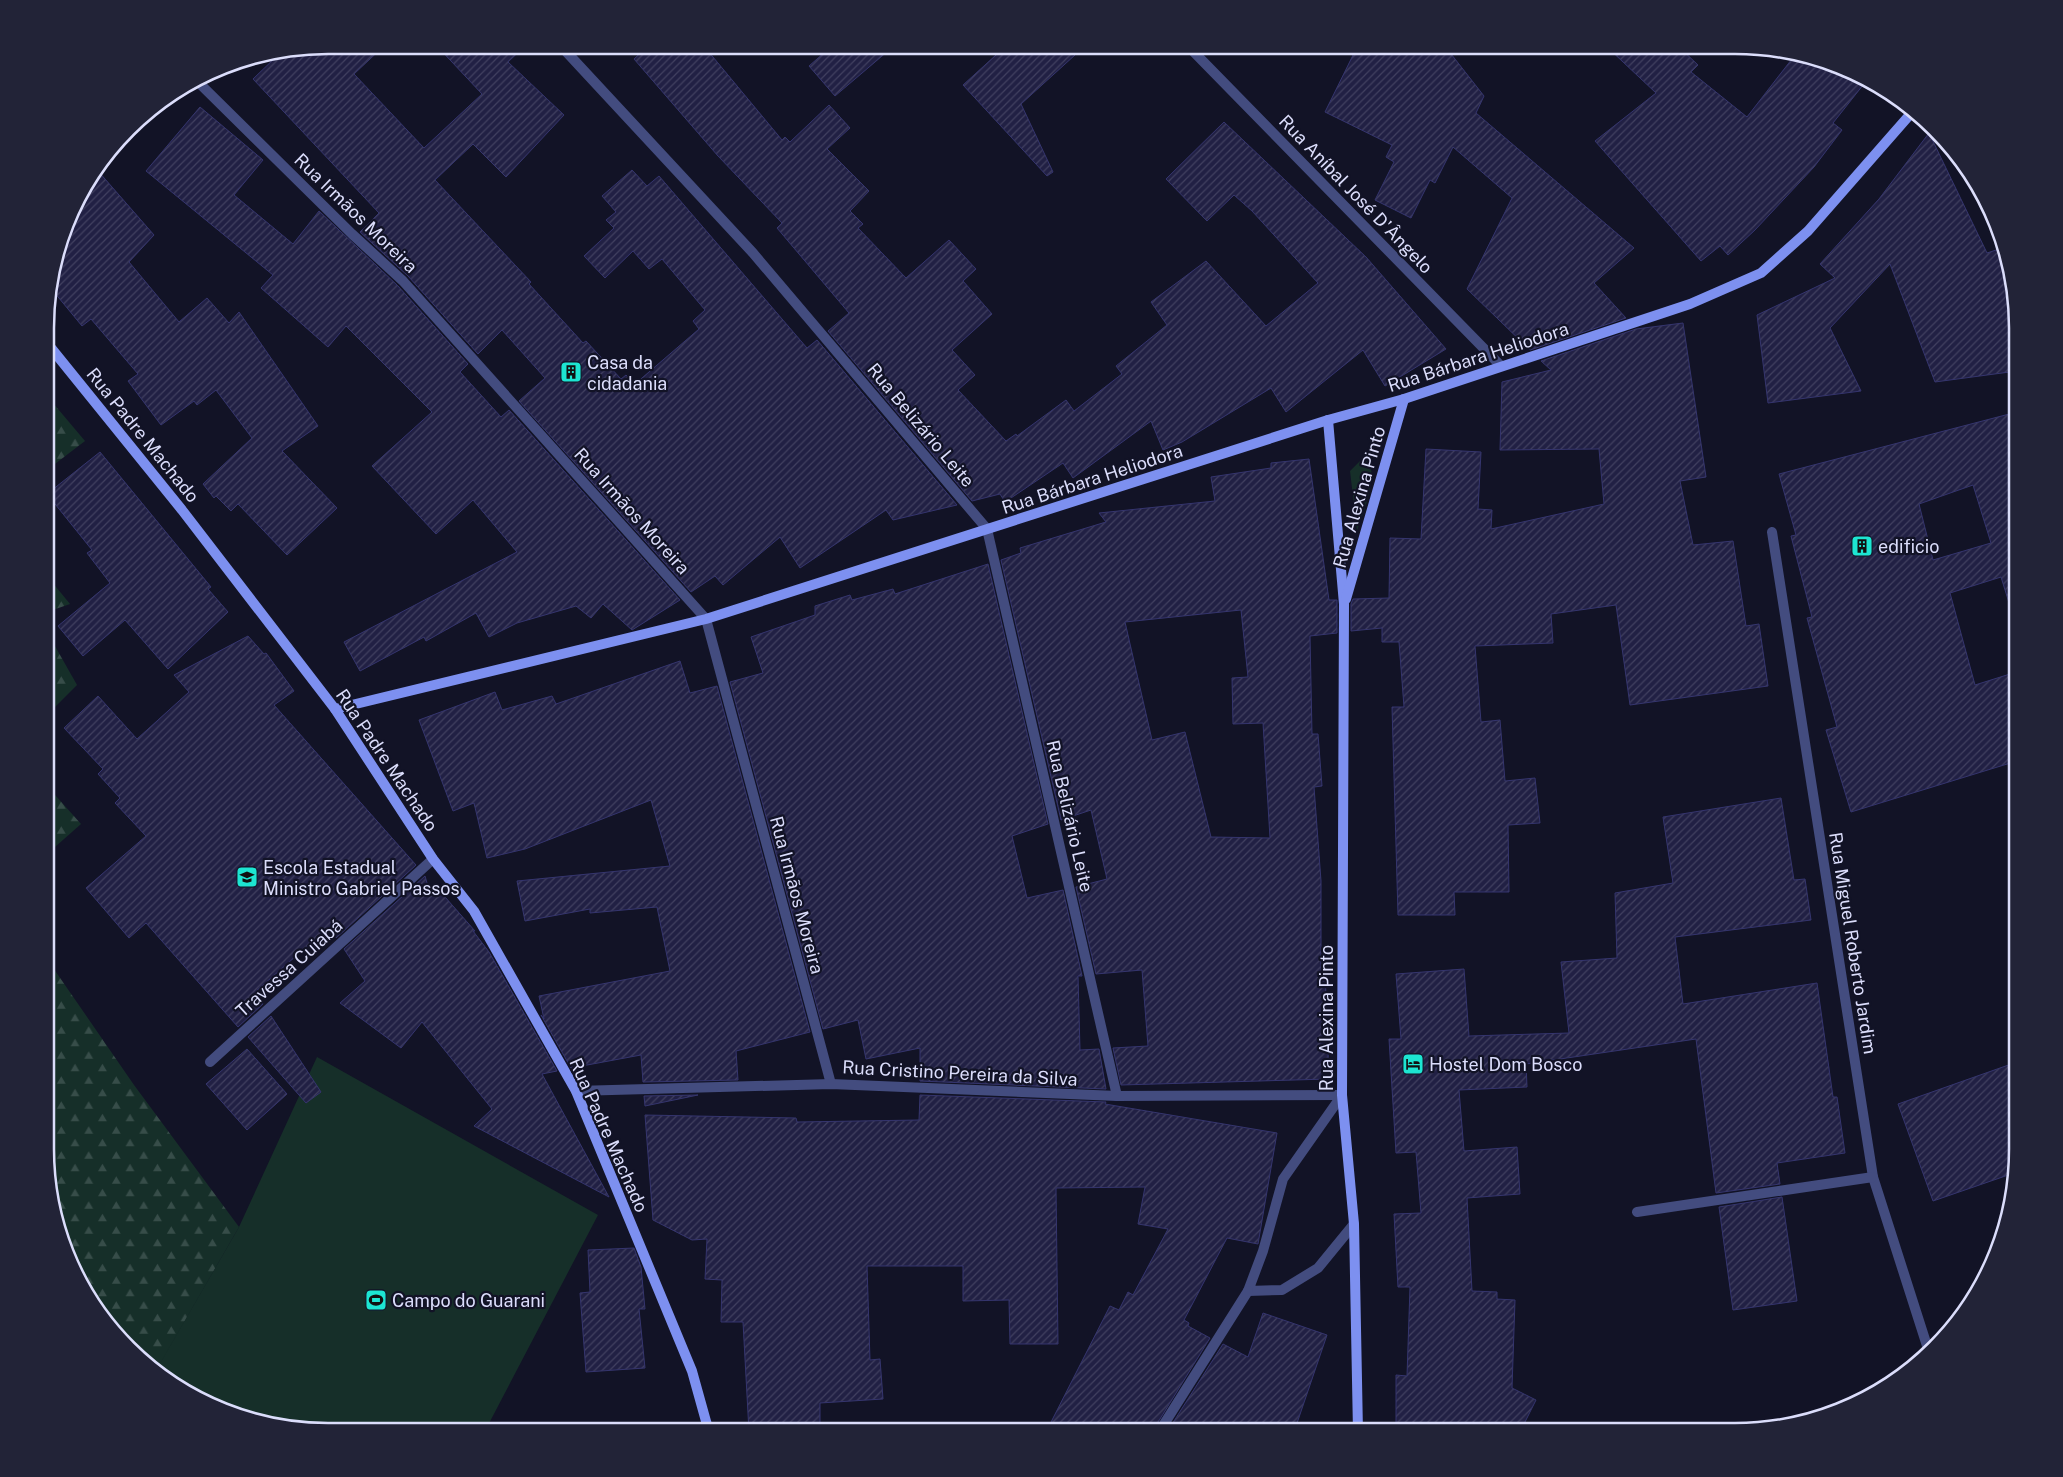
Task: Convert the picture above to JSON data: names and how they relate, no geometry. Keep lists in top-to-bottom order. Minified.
{"streets":{"street":["Rua Aníbal José D'Ângelo","Rua Irmãos Moreira","Rua Bárbara Heliodora","Rua Belizário Leite","Rua Padre Machado","Rua Alexina Pinto","Rua Miguel Roberto Jardim","Travessa Cuiabá","Rua Cristino Pereira da Silva"]},"crossings":[["Rua Aníbal José D'Ângelo","Rua Bárbara Heliodora"],["Rua Irmãos Moreira","Rua Bárbara Heliodora"],["Rua Irmãos Moreira","Rua Cristino Pereira da Silva"],["Rua Bárbara Heliodora","Rua Belizário Leite"],["Rua Bárbara Heliodora","Rua Padre Machado"],["Rua Bárbara Heliodora","Rua Alexina Pinto"],["Rua Belizário Leite","Rua Cristino Pereira da Silva"],["Rua Padre Machado","Travessa Cuiabá"],["Rua Padre Machado","Rua Cristino Pereira da Silva"],["Rua Alexina Pinto","Rua Cristino Pereira da Silva"]],"places":{"building":["Casa da cidadania","edificio"],"school or university":["Escola Estadual Ministro Gabriel Passos"],"hotel":["Hostel Dom Bosco"],"sports":["Campo do Guarani"]}}
